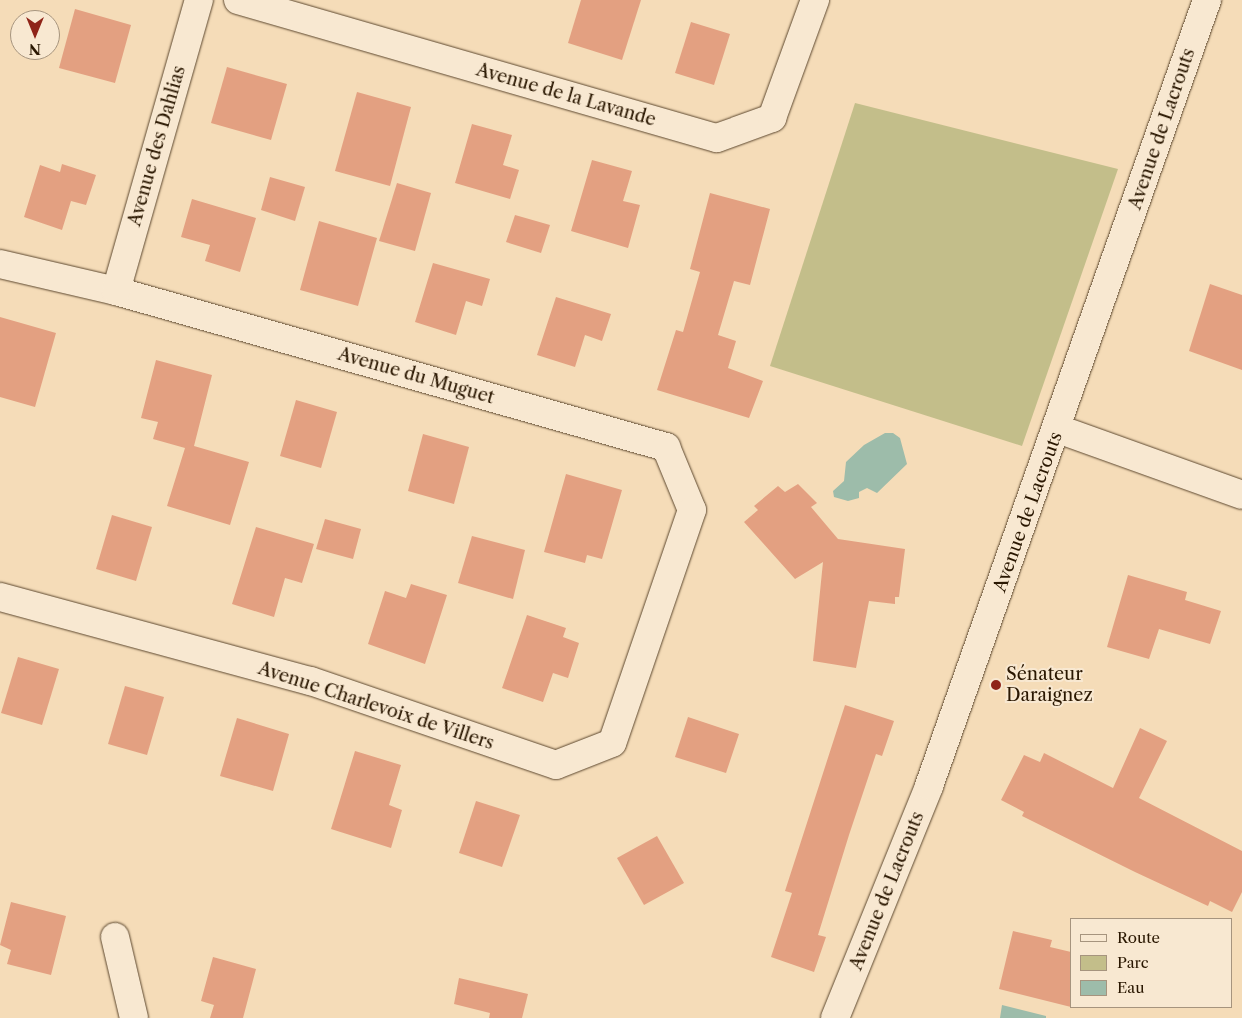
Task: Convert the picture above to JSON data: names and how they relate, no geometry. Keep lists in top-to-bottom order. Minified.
{"streets":{"street":["Avenue de la Lavande","Avenue de Lacrouts","Avenue des Dahlias","Avenue du Muguet","Avenue Charlevoix de Villers"]},"crossings":[["Avenue des Dahlias","Avenue du Muguet"],["Avenue du Muguet","Avenue Charlevoix de Villers"]],"places":["Sénateur Daraignez"],"legend":["Route","Parc","Eau"],"north":"bottom"}
